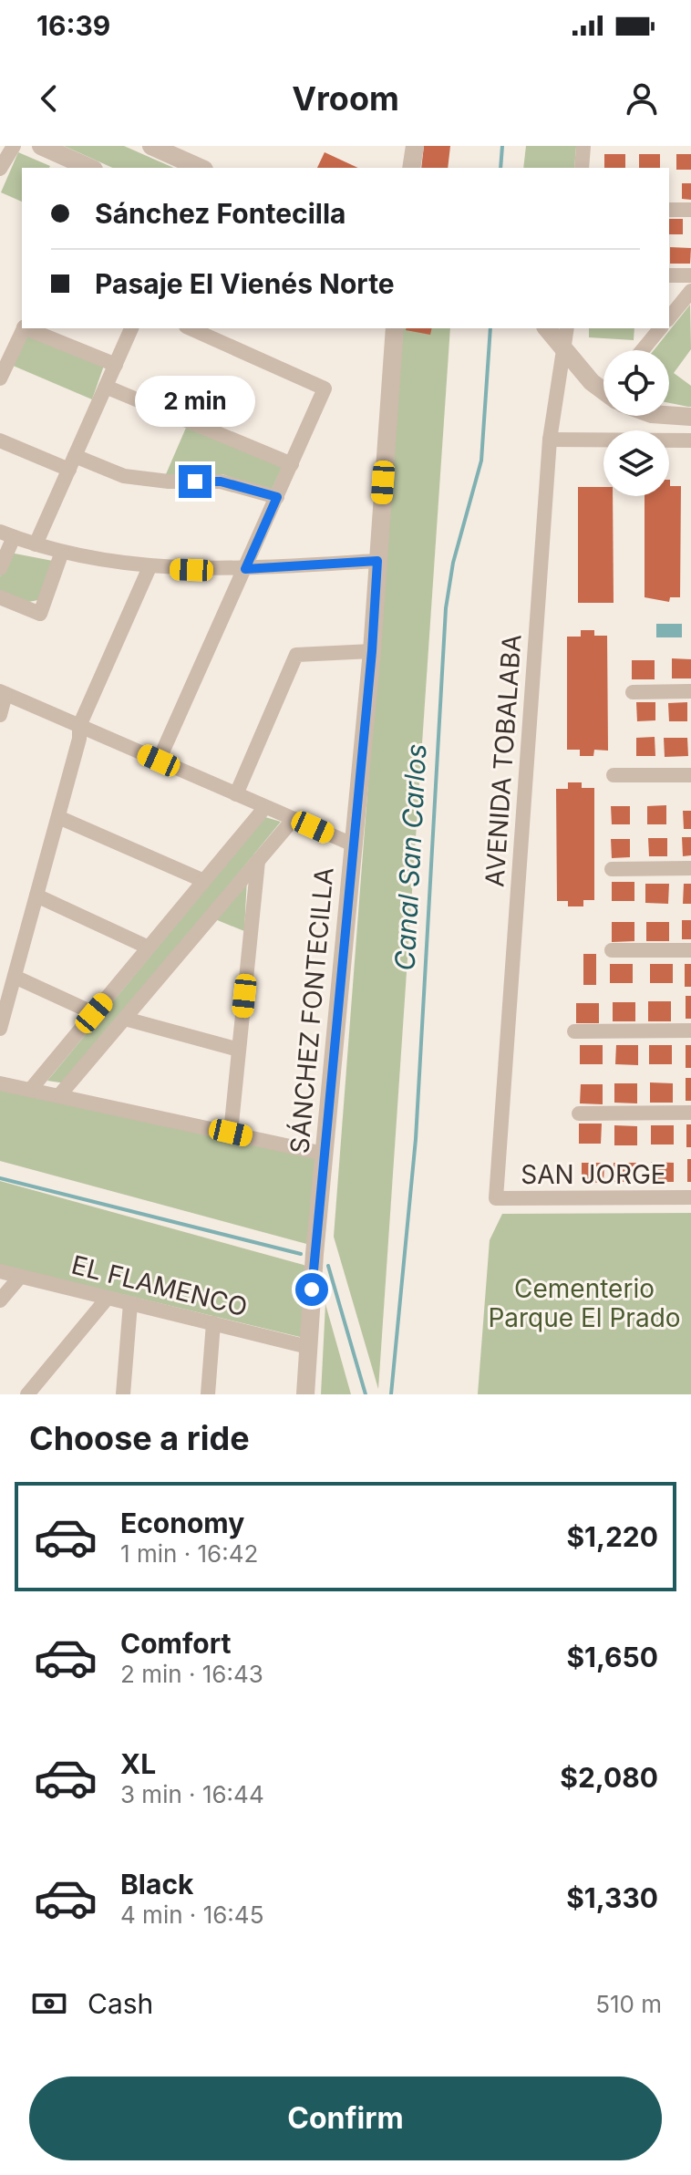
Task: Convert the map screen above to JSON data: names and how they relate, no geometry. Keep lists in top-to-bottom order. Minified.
{"streets":{"street":["AVENIDA TOBALABA","SÁNCHEZ FONTECILLA","SAN JORGE","EL FLAMENCO"]},"crossings":[["AVENIDA TOBALABA","SAN JORGE"],["SÁNCHEZ FONTECILLA","EL FLAMENCO"]],"water":["Canal San Carlos"],"parks":["Cementerio Parque El Prado"],"page":{"status":"16:39","header":"Vroom","banner":["Sánchez Fontecilla","Pasaje El Vienés Norte"],"bubble":"2 min","heading":"Choose a ride","list":[{"name":"Economy","note":"1 min · 16:42","value":"$1,220"},{"name":"Comfort","note":"2 min · 16:43","value":"$1,650"},{"name":"XL","note":"3 min · 16:44","value":"$2,080"},{"name":"Black","note":"4 min · 16:45","value":"$1,330"}],"pay":["Cash","510 m"],"buttons":"Confirm"}}
